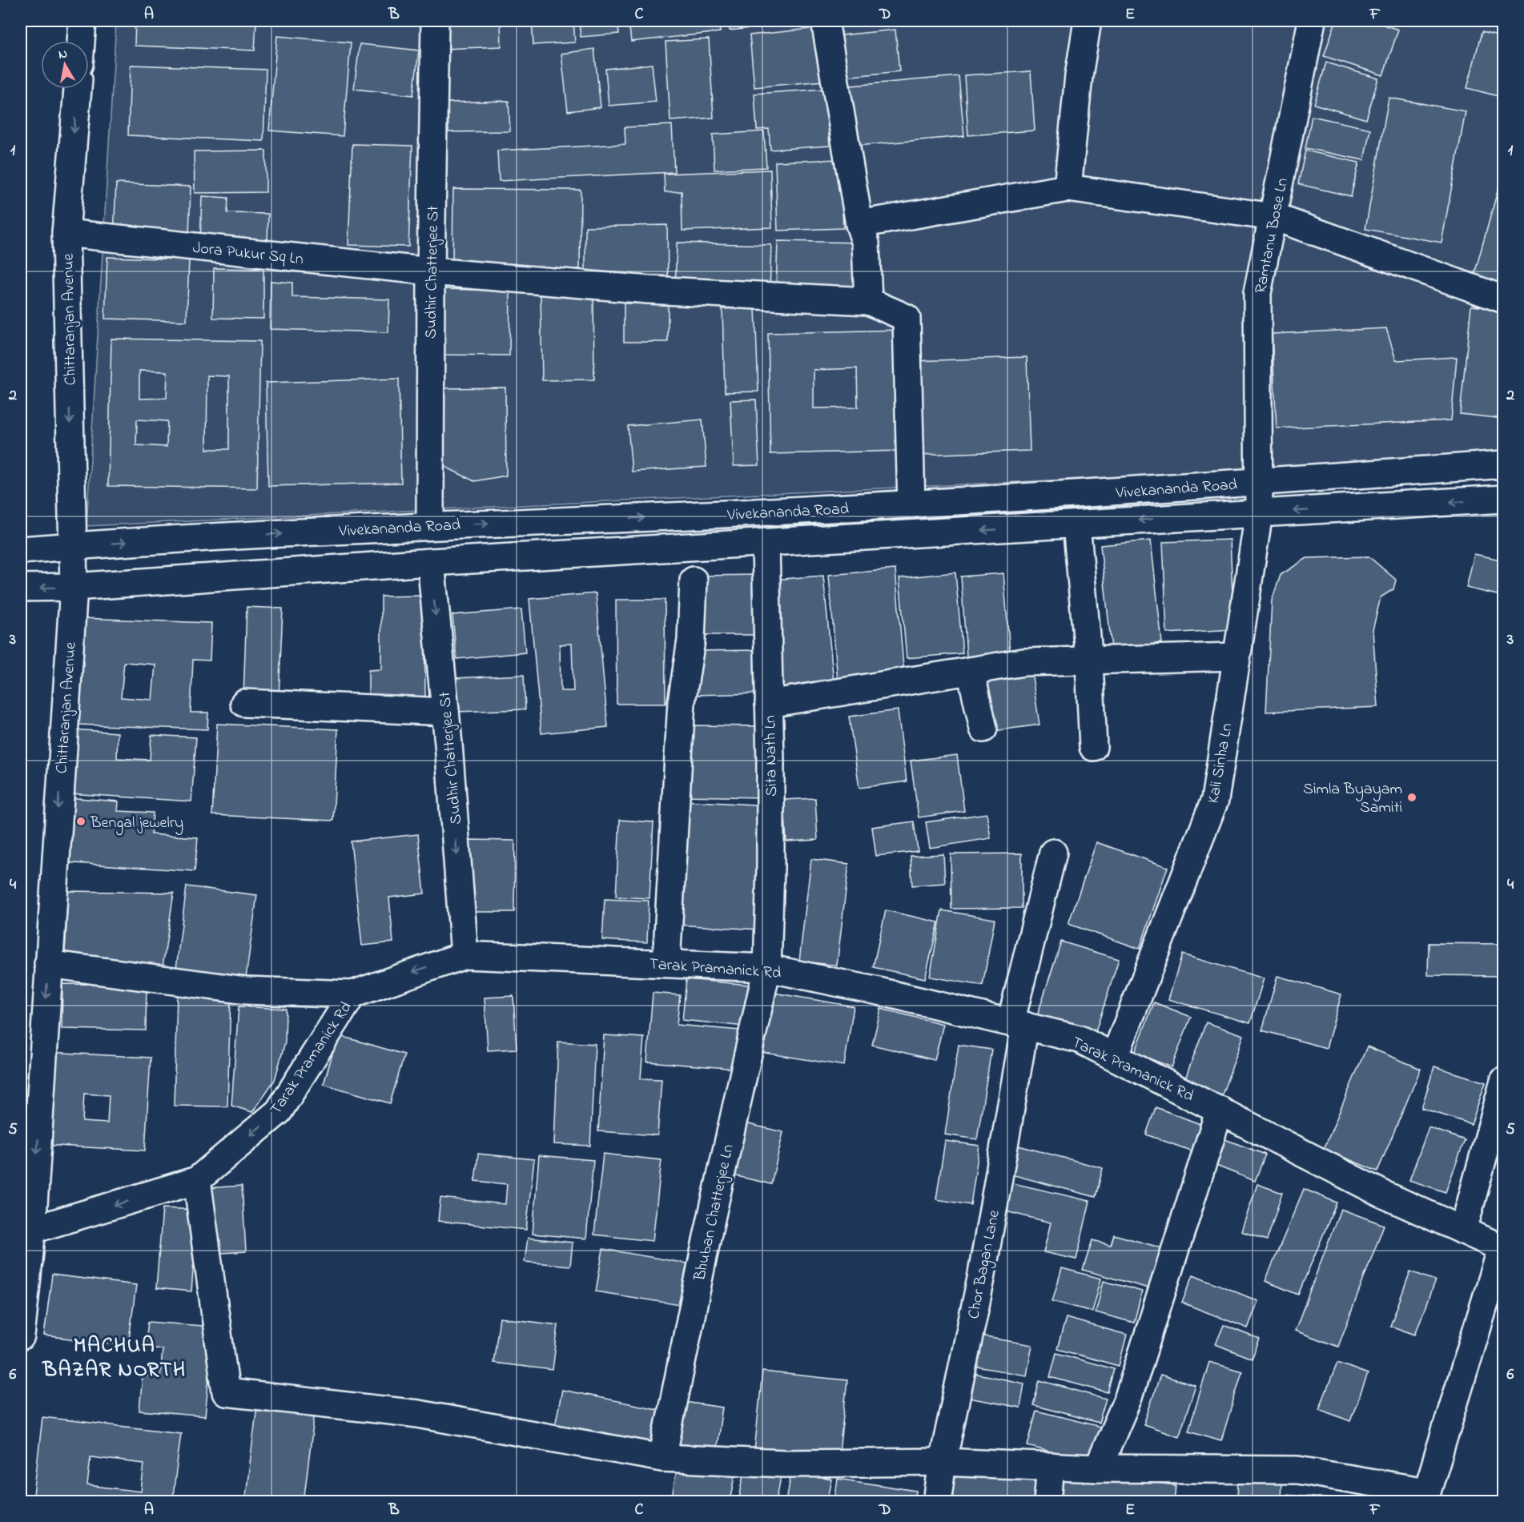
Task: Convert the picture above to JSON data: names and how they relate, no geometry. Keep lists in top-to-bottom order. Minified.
{"streets":{"street":["Ramtanu Bose Ln","Jora Pukur Sq Ln","Sudhir Chatterjee St","Chittaranjan Avenue","Vivekananda Road","Sita Nath Ln","Kali Sinha Ln","Tarak Pramanick Rd","Bhuban Chatterjee Ln","Chor Bagan Lane"]},"crossings":[["Ramtanu Bose Ln","Vivekananda Road"],["Ramtanu Bose Ln","Kali Sinha Ln"],["Jora Pukur Sq Ln","Sudhir Chatterjee St"],["Jora Pukur Sq Ln","Chittaranjan Avenue"],["Sudhir Chatterjee St","Vivekananda Road"],["Sudhir Chatterjee St","Tarak Pramanick Rd"],["Chittaranjan Avenue","Vivekananda Road"],["Chittaranjan Avenue","Tarak Pramanick Rd"],["Vivekananda Road","Sita Nath Ln"],["Vivekananda Road","Kali Sinha Ln"],["Sita Nath Ln","Tarak Pramanick Rd"],["Sita Nath Ln","Bhuban Chatterjee Ln"],["Kali Sinha Ln","Tarak Pramanick Rd"],["Tarak Pramanick Rd","Bhuban Chatterjee Ln"],["Tarak Pramanick Rd","Chor Bagan Lane"]],"one_way":["Chittaranjan Avenue"],"districts":["MACHUA BAZAR NORTH"],"places":["Simla Byayam Samiti","Bengal jewelry"],"north":"top","grid":{"columns":["A","B","C","D","E","F"],"rows":["1","2","3","4","5","6"]}}
